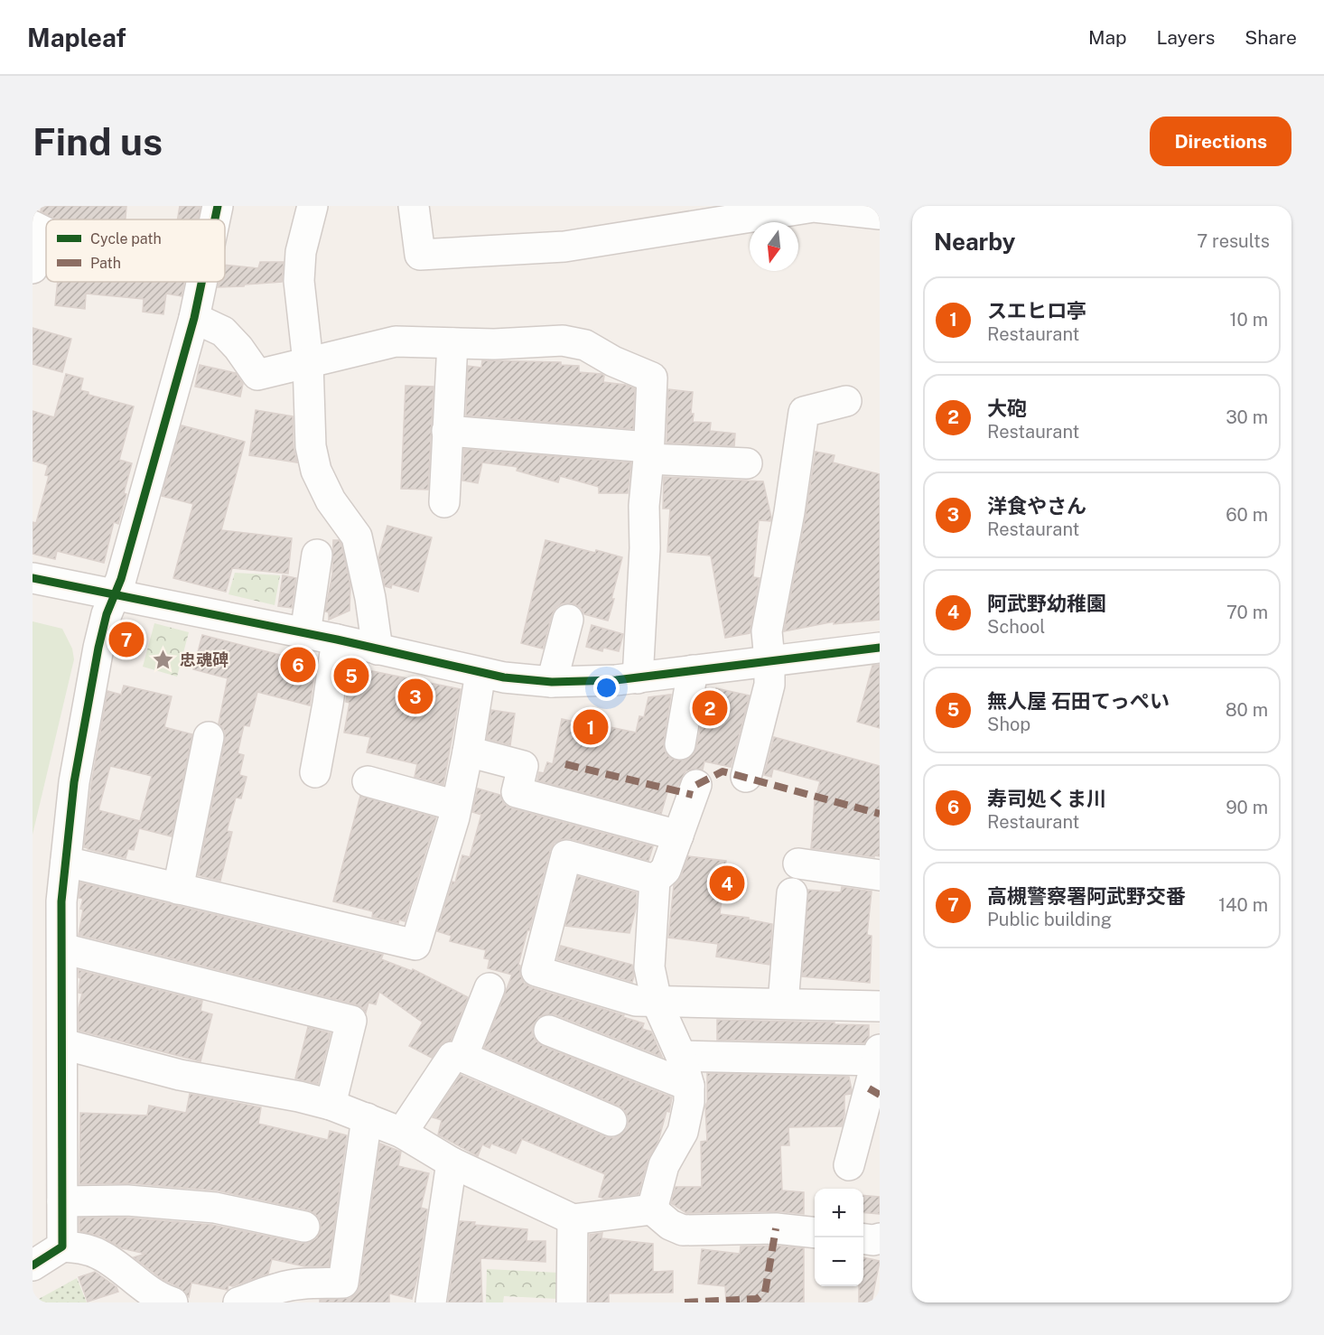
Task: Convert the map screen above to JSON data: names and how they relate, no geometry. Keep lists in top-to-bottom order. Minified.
{"places":{"place":["忠魂碑"]},"legend":["Cycle path","Path"],"north":"bottom","page":{"header":"Mapleaf","nav":["Map","Layers","Share"],"buttons":"Directions","title":"Find us","heading":["Nearby","7 results"],"list":[{"mark":"1","name":"スエヒロ亭","note":"Restaurant","value":"10 m"},{"mark":"2","name":"大砲","note":"Restaurant","value":"30 m"},{"mark":"3","name":"洋食やさん","note":"Restaurant","value":"60 m"},{"mark":"4","name":"阿武野幼稚園","note":"School","value":"70 m"},{"mark":"5","name":"無人屋 石田てっぺい","note":"Shop","value":"80 m"},{"mark":"6","name":"寿司処くま川","note":"Restaurant","value":"90 m"},{"mark":"7","name":"高槻警察署阿武野交番","note":"Public building","value":"140 m"}],"pins":["7","6","5","3","2","1","4"],"map_buttons":["+","−"]}}
